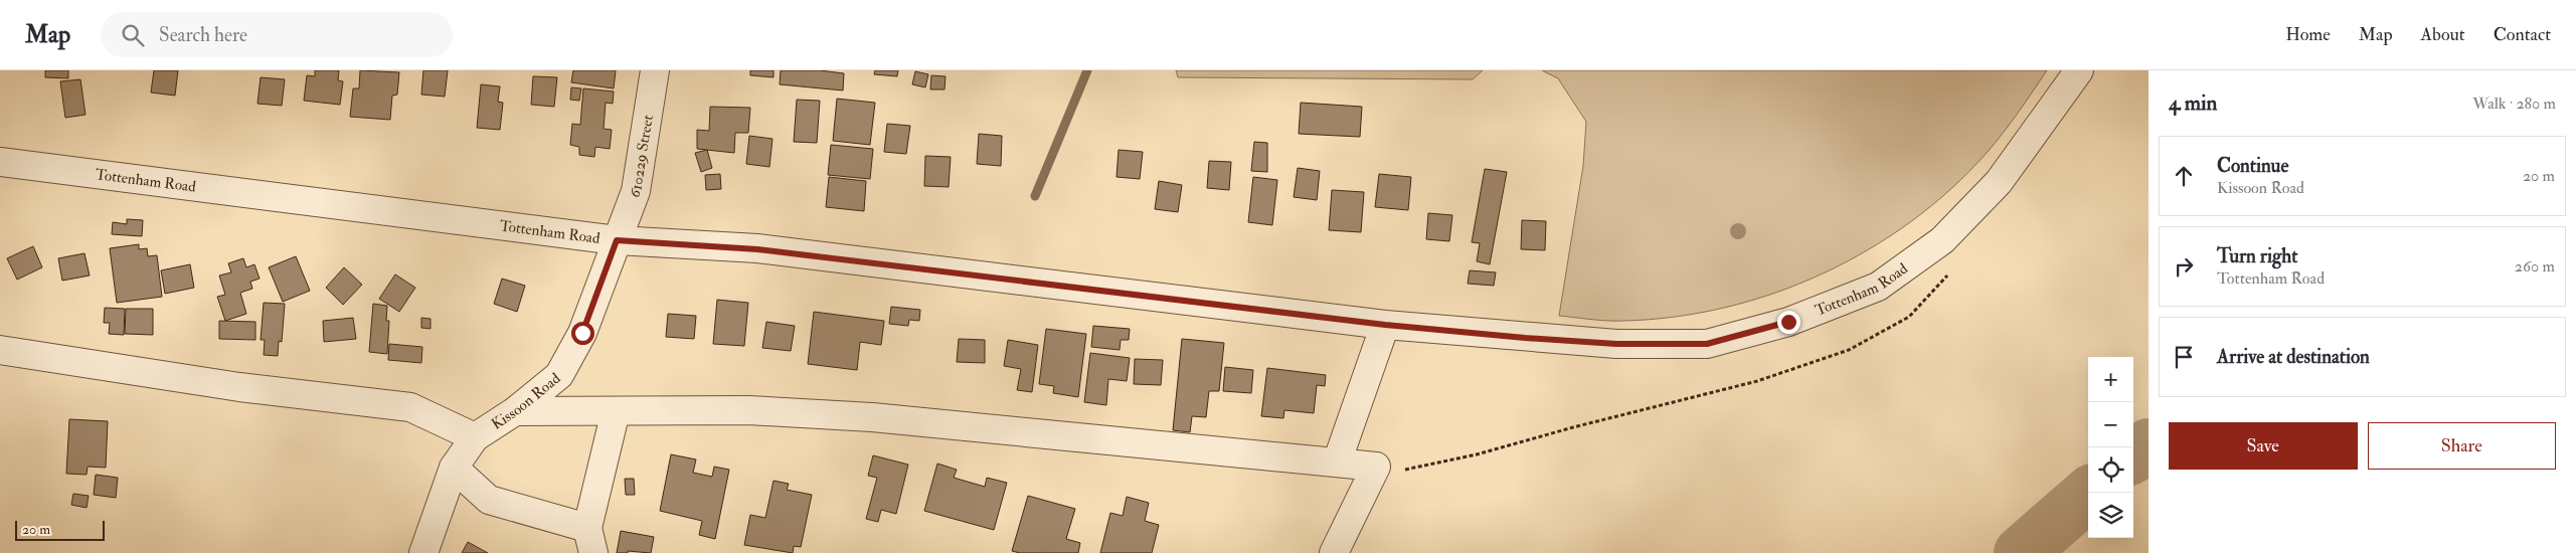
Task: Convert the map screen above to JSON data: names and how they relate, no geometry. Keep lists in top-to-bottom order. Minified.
{"streets":{"street":["610229 Street","Tottenham Road","Kissoon Road"]},"crossings":[["610229 Street","Tottenham Road"],["610229 Street","Kissoon Road"],["Tottenham Road","Kissoon Road"]],"scale_bar":"20 m","page":{"header":"Map","search":"Search here","nav":["Home","Map","About","Contact"],"heading":["4 min","Walk · 280 m"],"list":[["Continue","Kissoon Road","20 m"],["Turn right","Tottenham Road","260 m"],"Arrive at destination"],"map_buttons":["+","−"],"buttons":["Save","Share"],"scale":"20 m"}}
